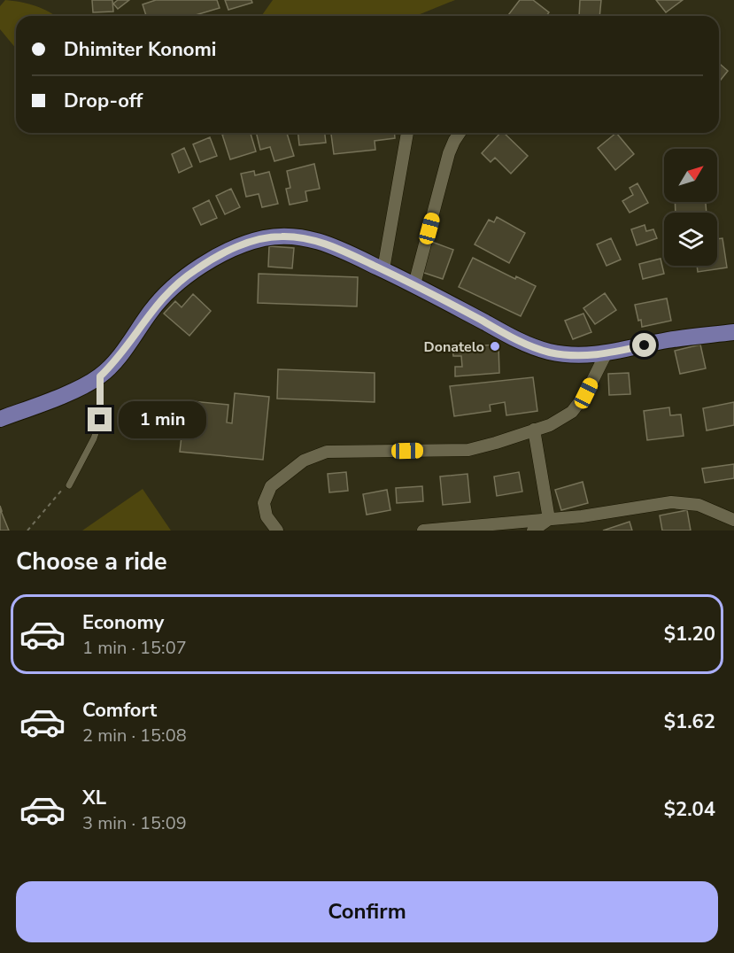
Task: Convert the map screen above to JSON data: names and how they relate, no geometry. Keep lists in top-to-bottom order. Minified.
{"places":["Donatelo"],"north":"top right","page":{"banner":["Dhimiter Konomi","Drop-off"],"bubble":"1 min","heading":"Choose a ride","list":[{"name":"Economy","note":"1 min · 15:07","value":"$1.20"},{"name":"Comfort","note":"2 min · 15:08","value":"$1.62"},{"name":"XL","note":"3 min · 15:09","value":"$2.04"}],"buttons":"Confirm"}}
